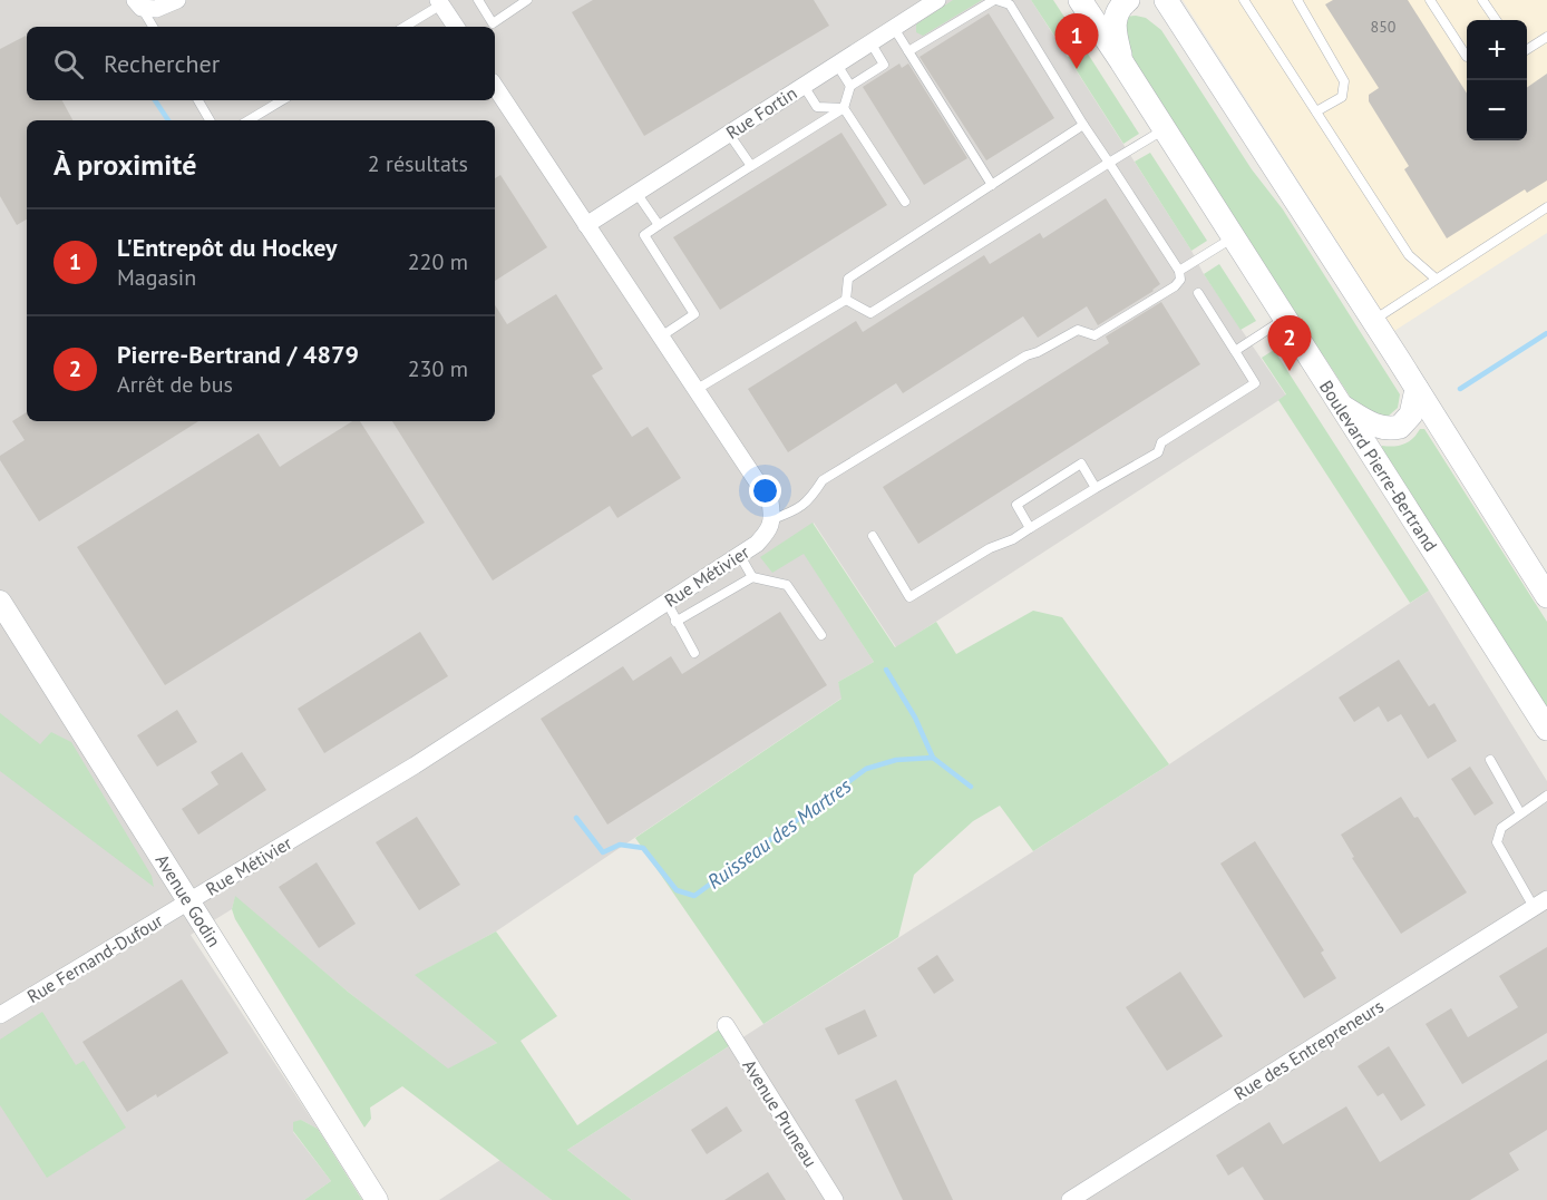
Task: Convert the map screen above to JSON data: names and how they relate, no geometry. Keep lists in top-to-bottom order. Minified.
{"streets":{"main road":["Boulevard Pierre-Bertrand"],"street":["Rue Fortin","Rue Métivier","Avenue Godin","Rue Fernand-Dufour","Rue des Entrepreneurs","Avenue Pruneau"]},"crossings":[["Rue Métivier","Avenue Godin"],["Rue Métivier","Rue Fernand-Dufour"],["Avenue Godin","Rue Fernand-Dufour"]],"water":["Ruisseau des Martres"],"house_numbers":["850"],"page":{"pins":["1","2"],"map_buttons":["+","−"],"search":"Rechercher","heading":["À proximité","2 résultats"],"list":[{"mark":"1","name":"L'Entrepôt du Hockey","note":"Magasin","value":"220 m"},{"mark":"2","name":"Pierre-Bertrand / 4879","note":"Arrêt de bus","value":"230 m"}]}}
